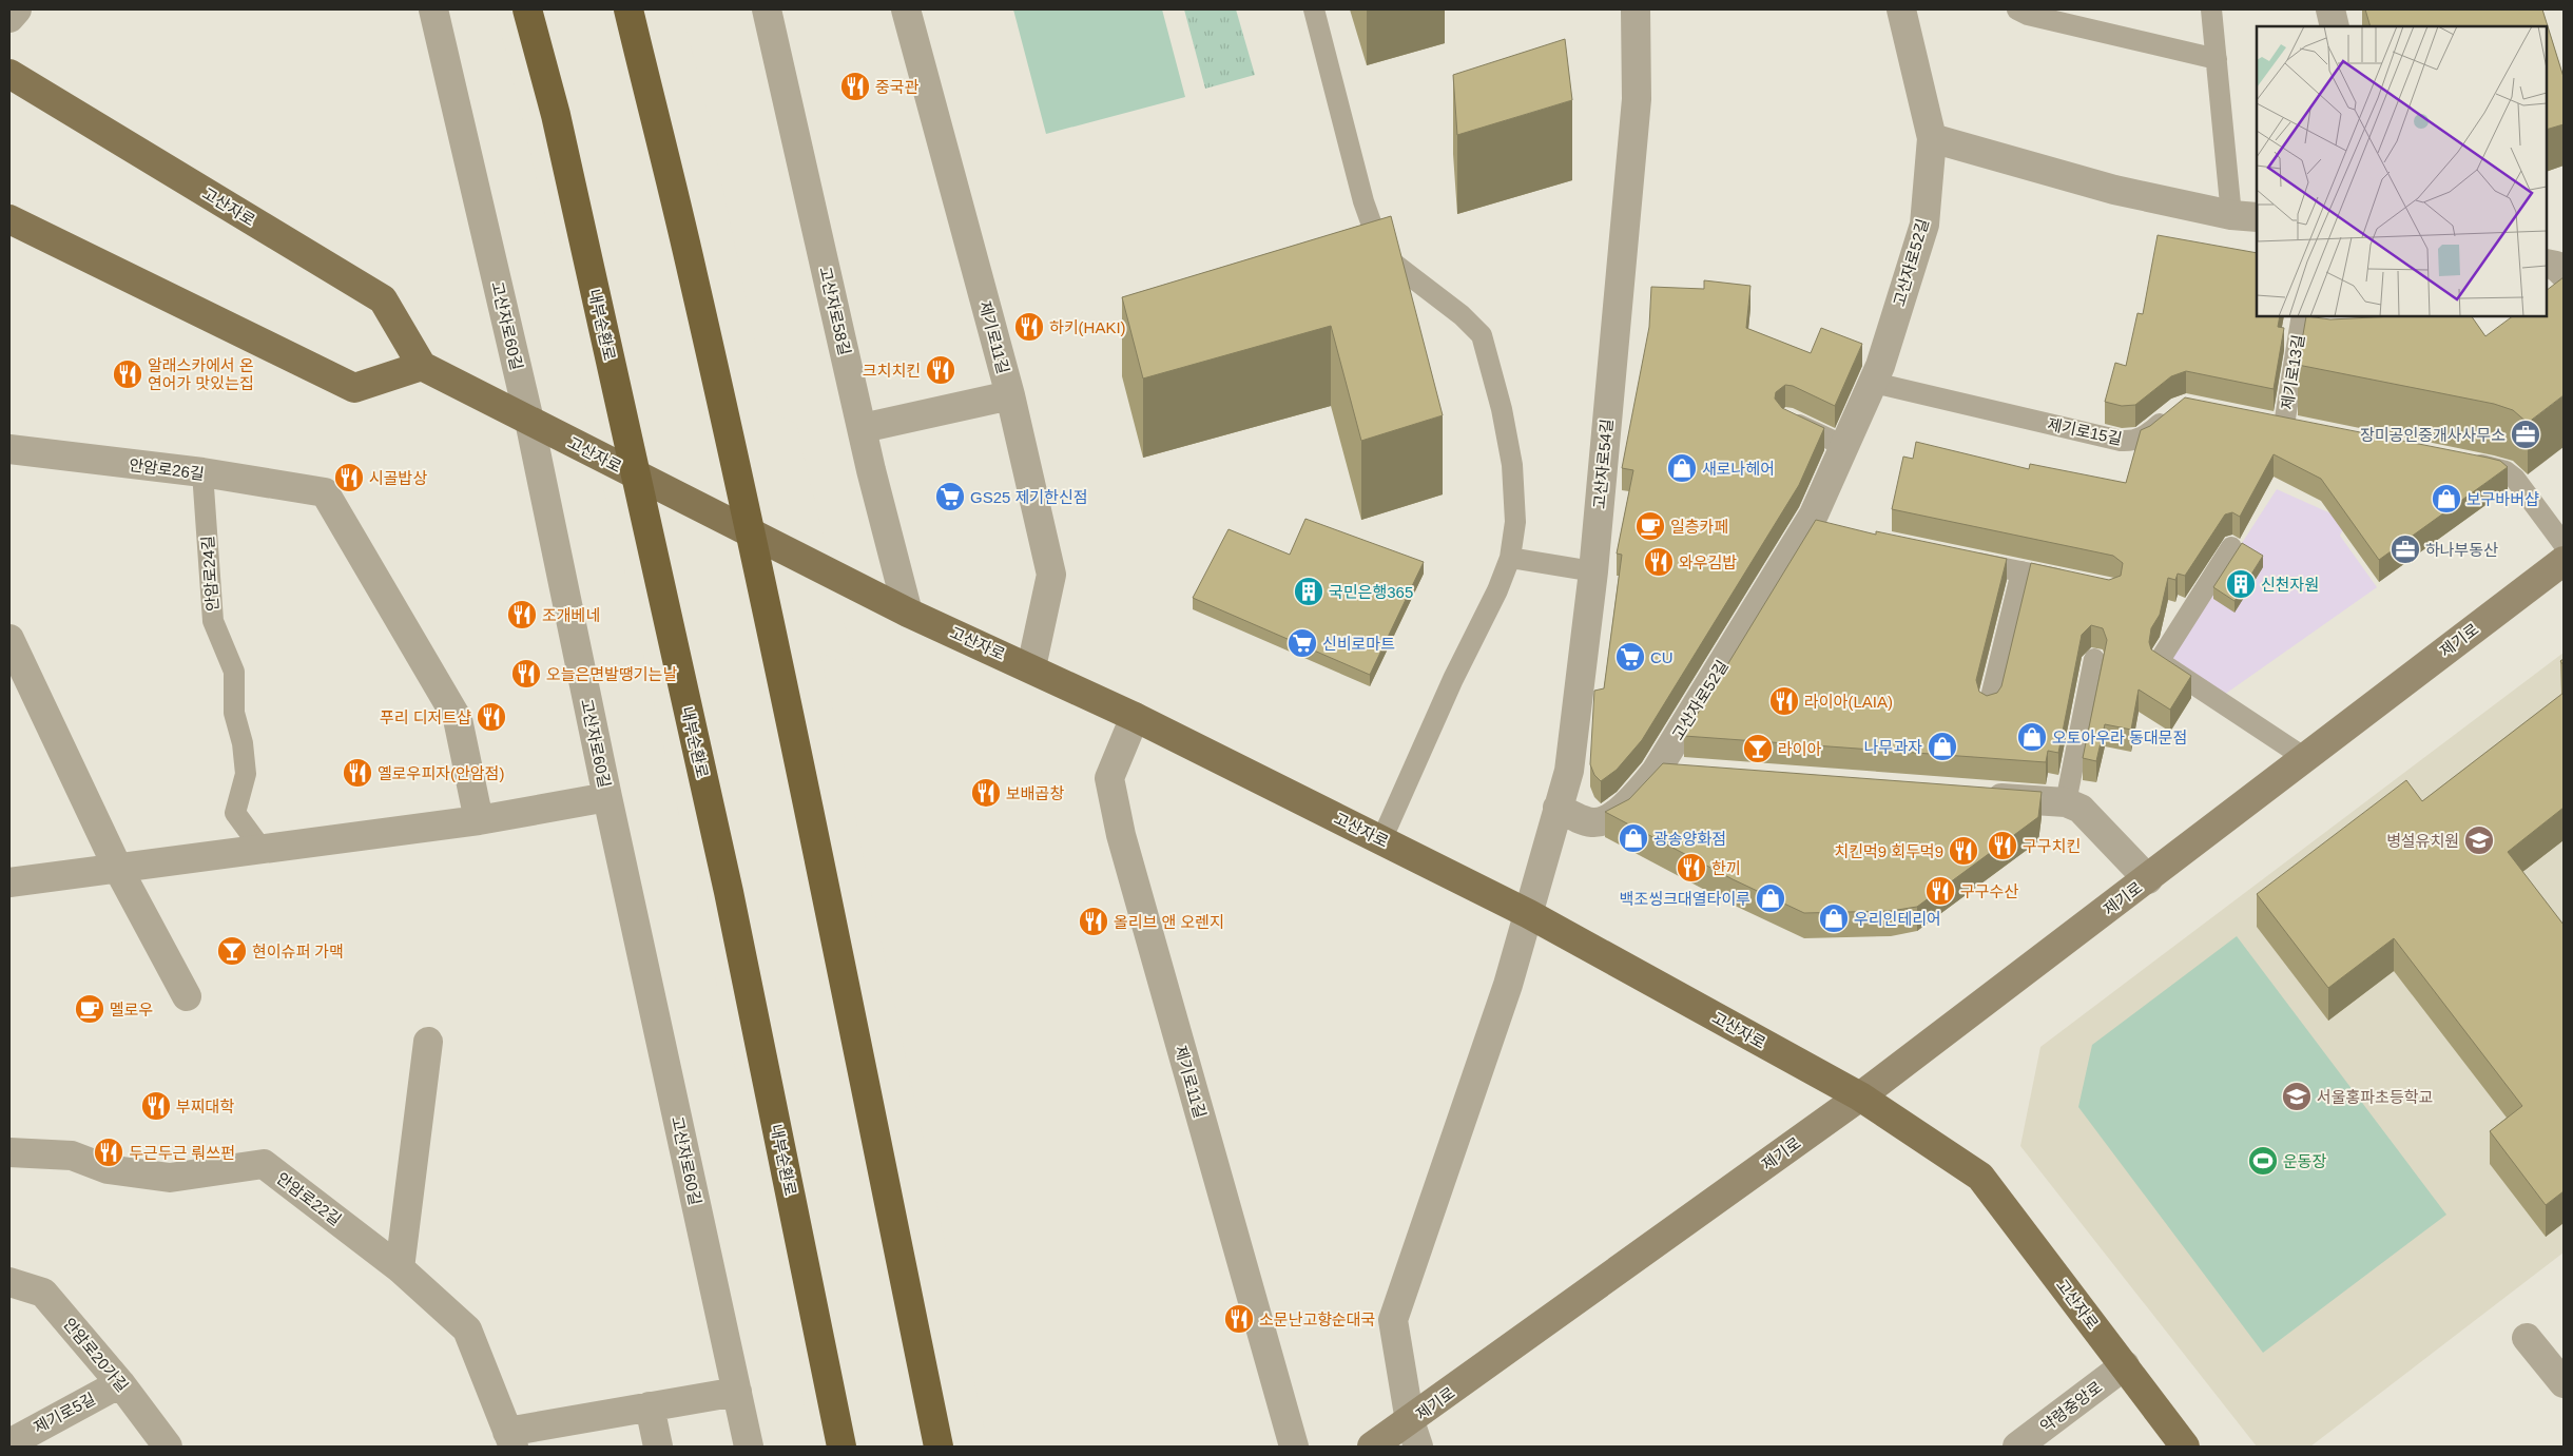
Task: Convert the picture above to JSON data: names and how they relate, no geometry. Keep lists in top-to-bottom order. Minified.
{"streets":{"highway":["내부순환로"],"main road":["고산자로","제기로"],"street":["고산자로52길","고산자로58길","고산자로60길","제기로11길","고산자로54길","안암로26길","안암로22길","안암로20가길","약령중앙로","제기로5길"],"lane":["제기로13길","제기로15길","안암로24길"]},"crossings":[["고산자로","고산자로58길"],["고산자로","고산자로60길"],["고산자로","제기로11길"],["고산자로","고산자로54길"],["고산자로","제기로"],["고산자로","약령중앙로"],["고산자로52길","제기로15길"],["고산자로52길","고산자로54길"],["고산자로60길","안암로22길"],["고산자로54길","제기로"],["안암로26길","안암로24길"],["안암로20가길","제기로5길"]],"places":{"restaurant":["중국관","하키(HAKI)","크치치킨","알래스카에서 온 연어가 맛있는집","시골밥상","와우김밥","조개베네","오늘은면발땡기는날","라이아(LAIA)","푸리 디저트샵","옐로우피자(안암점)","보배곱창","구구치킨","치킨먹9 회두먹9","한끼","구구수산","올리브 앤 오렌지","부찌대학","두근두근 뤄쓰펀","소문난고향순대국"],"office":["장미공인중개사사무소","하나부동산"],"shop":["새로나헤어","보구바버샵","오토아우라 동대문점","나무과자","광송양화점","백조씽크대열타이루","우리인테리어"],"supermarket":["GS25 제기한신점","신비로마트","CU"],"cafe":["일층카페","멜로우"],"building":["신천자원","국민은행365"],"bar":["라이아","현이슈퍼 가맥"],"school or university":["병설유치원","서울홍파초등학교"],"sports":["운동장"]}}
